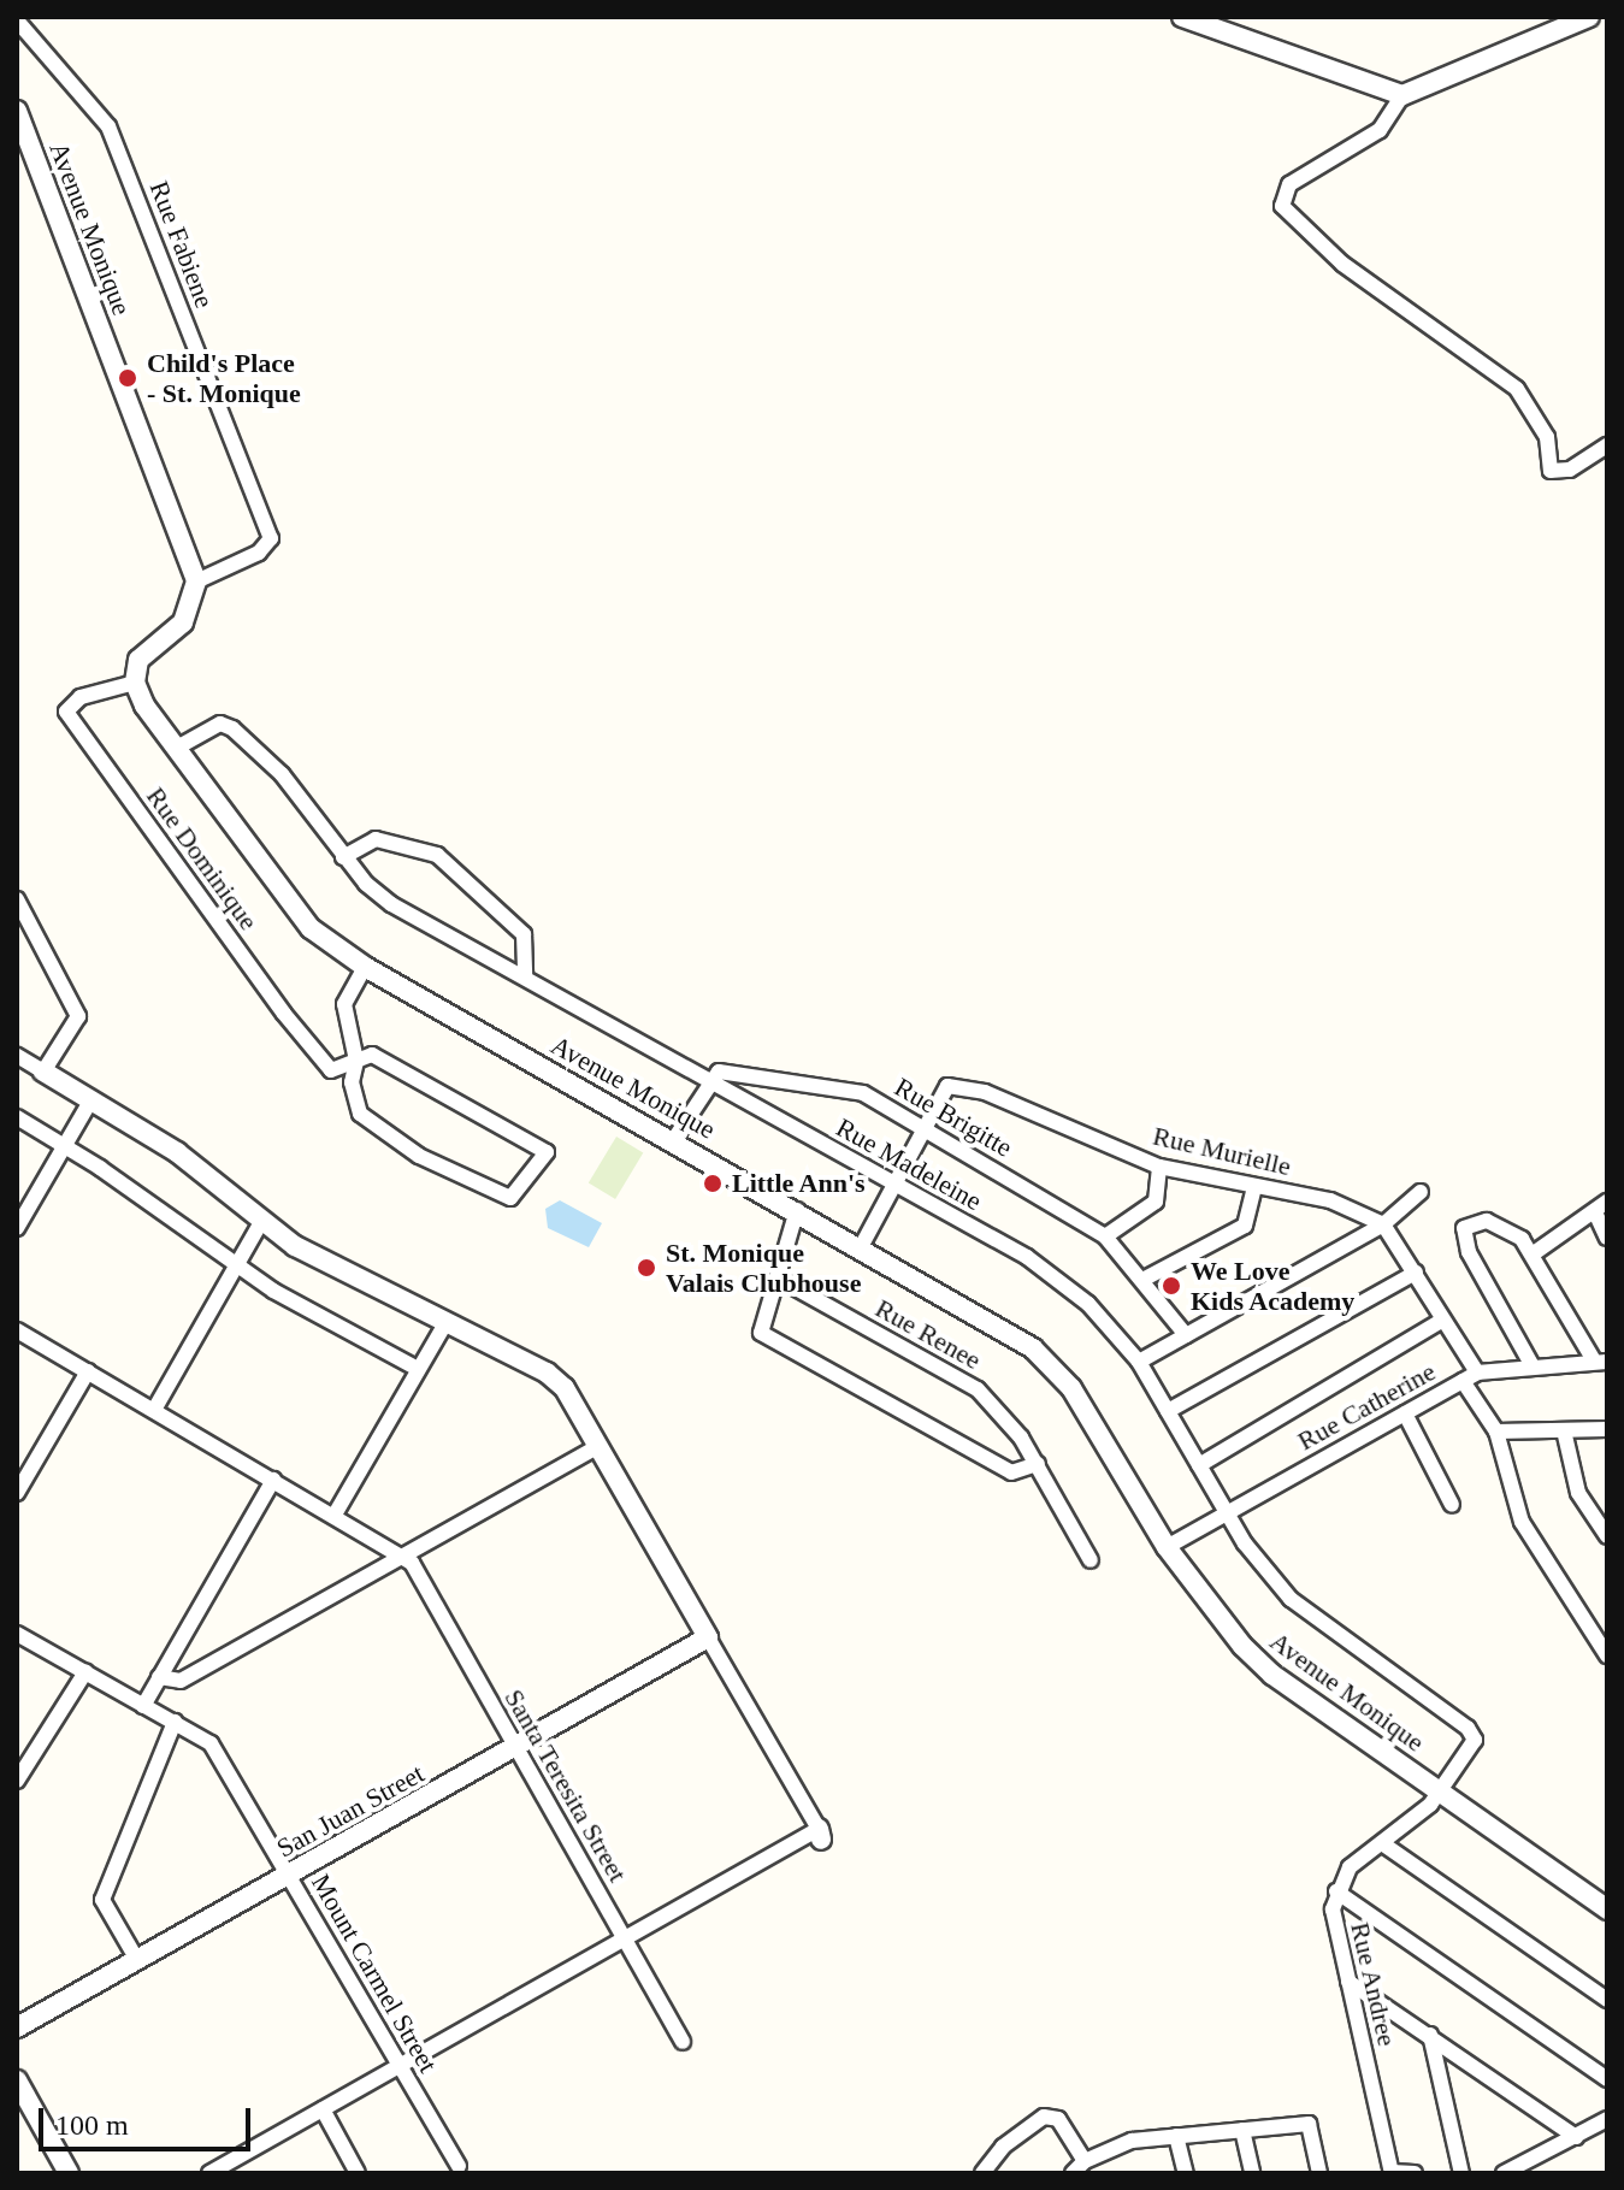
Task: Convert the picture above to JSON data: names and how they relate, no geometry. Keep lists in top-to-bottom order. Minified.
{"streets":{"street":["Avenue Monique","Rue Fabiene","Rue Dominique","Rue Brigitte","Rue Murielle","Rue Madeleine","Rue Renee","Rue Catherine","Santa Teresita Street","San Juan Street","Mount Carmel Street","Rue Andree"]},"crossings":[["Avenue Monique","Rue Fabiene"],["Avenue Monique","Rue Dominique"],["Avenue Monique","Rue Murielle"],["Avenue Monique","Rue Madeleine"],["Avenue Monique","Rue Catherine"],["Avenue Monique","Rue Andree"],["Rue Brigitte","Rue Murielle"],["Rue Brigitte","Rue Madeleine"],["Rue Murielle","Rue Madeleine"],["Rue Madeleine","Rue Catherine"],["Rue Madeleine","Rue Andree"],["Santa Teresita Street","San Juan Street"],["San Juan Street","Mount Carmel Street"]],"places":["Child's Place - St. Monique","Little Ann's","St. Monique Valais Clubhouse","We Love Kids Academy"],"scale_bar":"100 m"}
